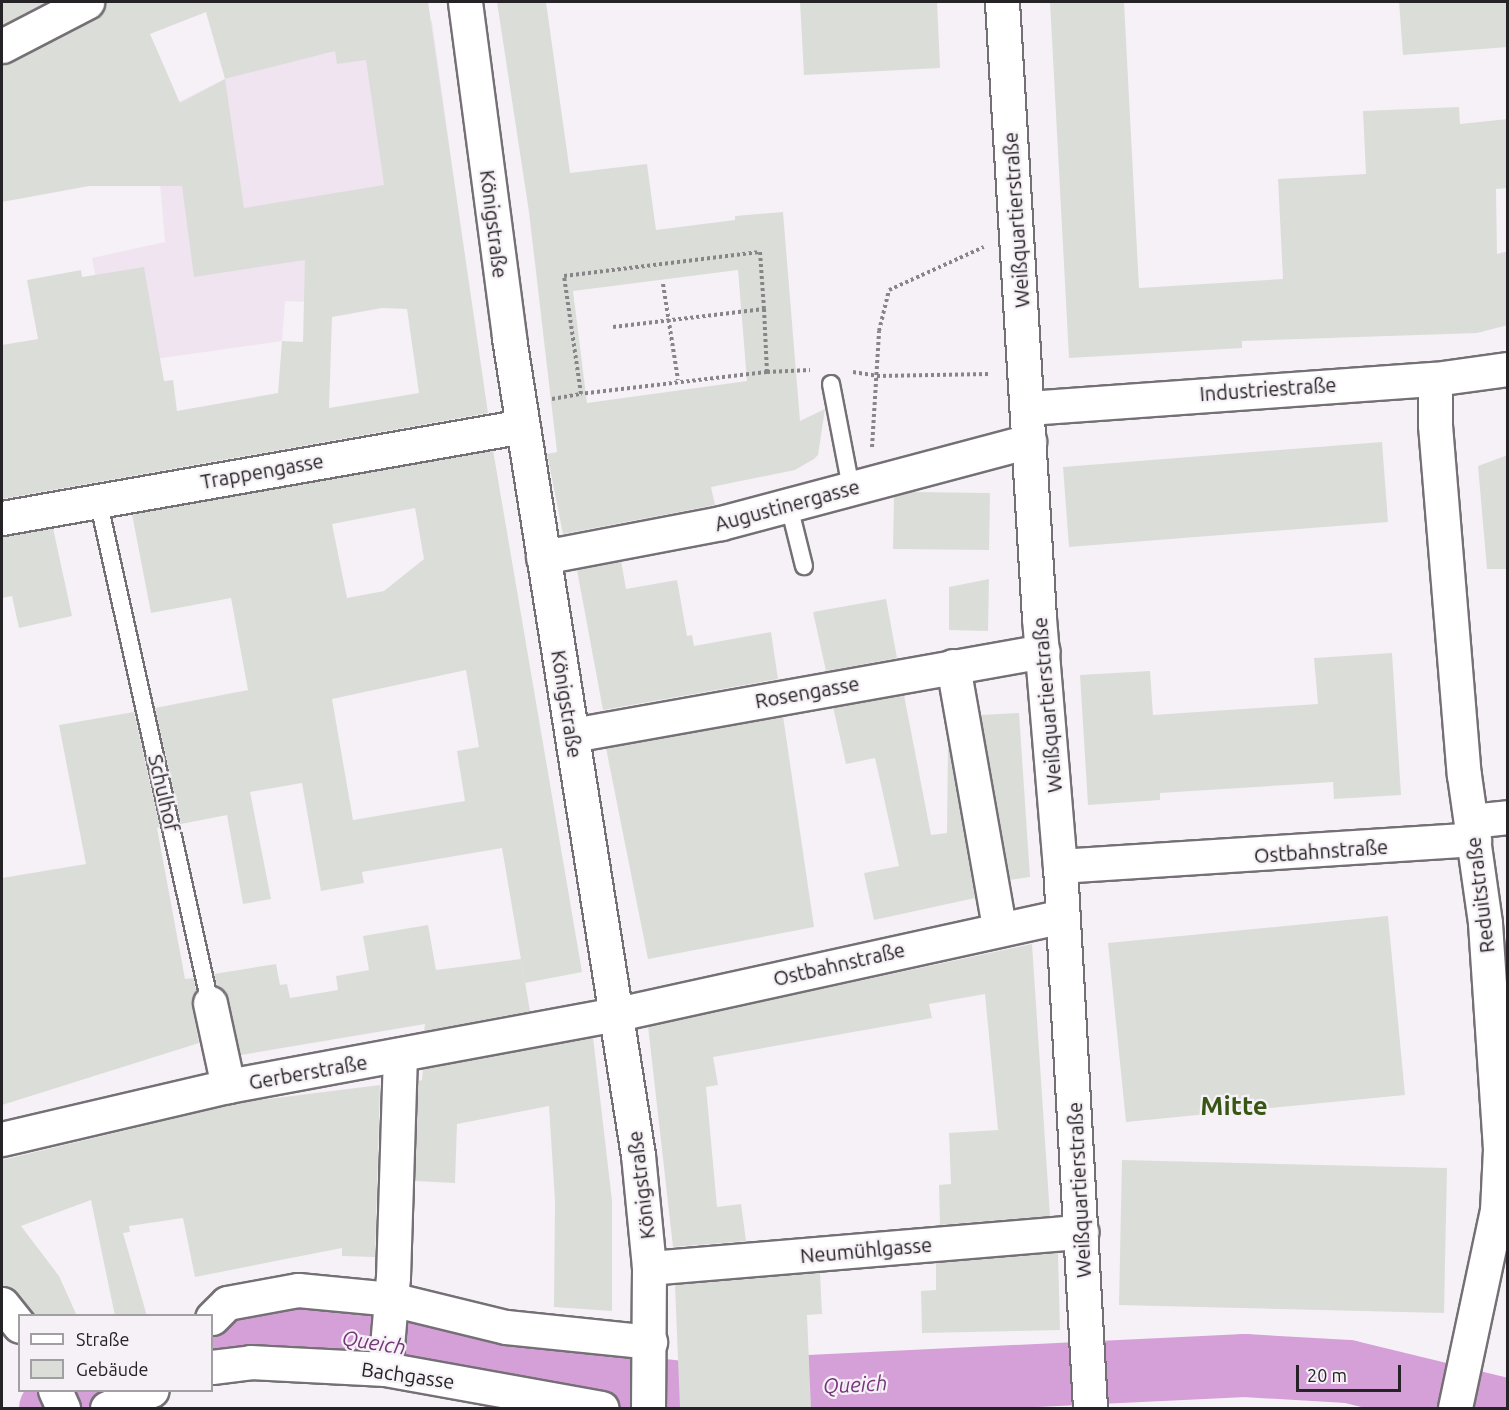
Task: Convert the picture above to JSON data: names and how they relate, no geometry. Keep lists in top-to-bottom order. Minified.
{"streets":{"street":["Weißquartierstraße","Königstraße","Industriestraße","Trappengasse","Augustinergasse","Rosengasse","Schulhof","Ostbahnstraße","Reduitstraße","Gerberstraße","Neumühlgasse","Bachgasse"]},"crossings":[["Weißquartierstraße","Industriestraße"],["Weißquartierstraße","Augustinergasse"],["Weißquartierstraße","Rosengasse"],["Weißquartierstraße","Ostbahnstraße"],["Weißquartierstraße","Neumühlgasse"],["Königstraße","Trappengasse"],["Königstraße","Augustinergasse"],["Königstraße","Rosengasse"],["Königstraße","Ostbahnstraße"],["Königstraße","Gerberstraße"],["Königstraße","Neumühlgasse"],["Industriestraße","Reduitstraße"],["Trappengasse","Schulhof"],["Schulhof","Gerberstraße"],["Ostbahnstraße","Reduitstraße"],["Ostbahnstraße","Gerberstraße"],["Gerberstraße","Bachgasse"]],"districts":["Mitte"],"water":["Queich"],"legend":["Straße","Gebäude"],"scale_bar":"20 m"}
